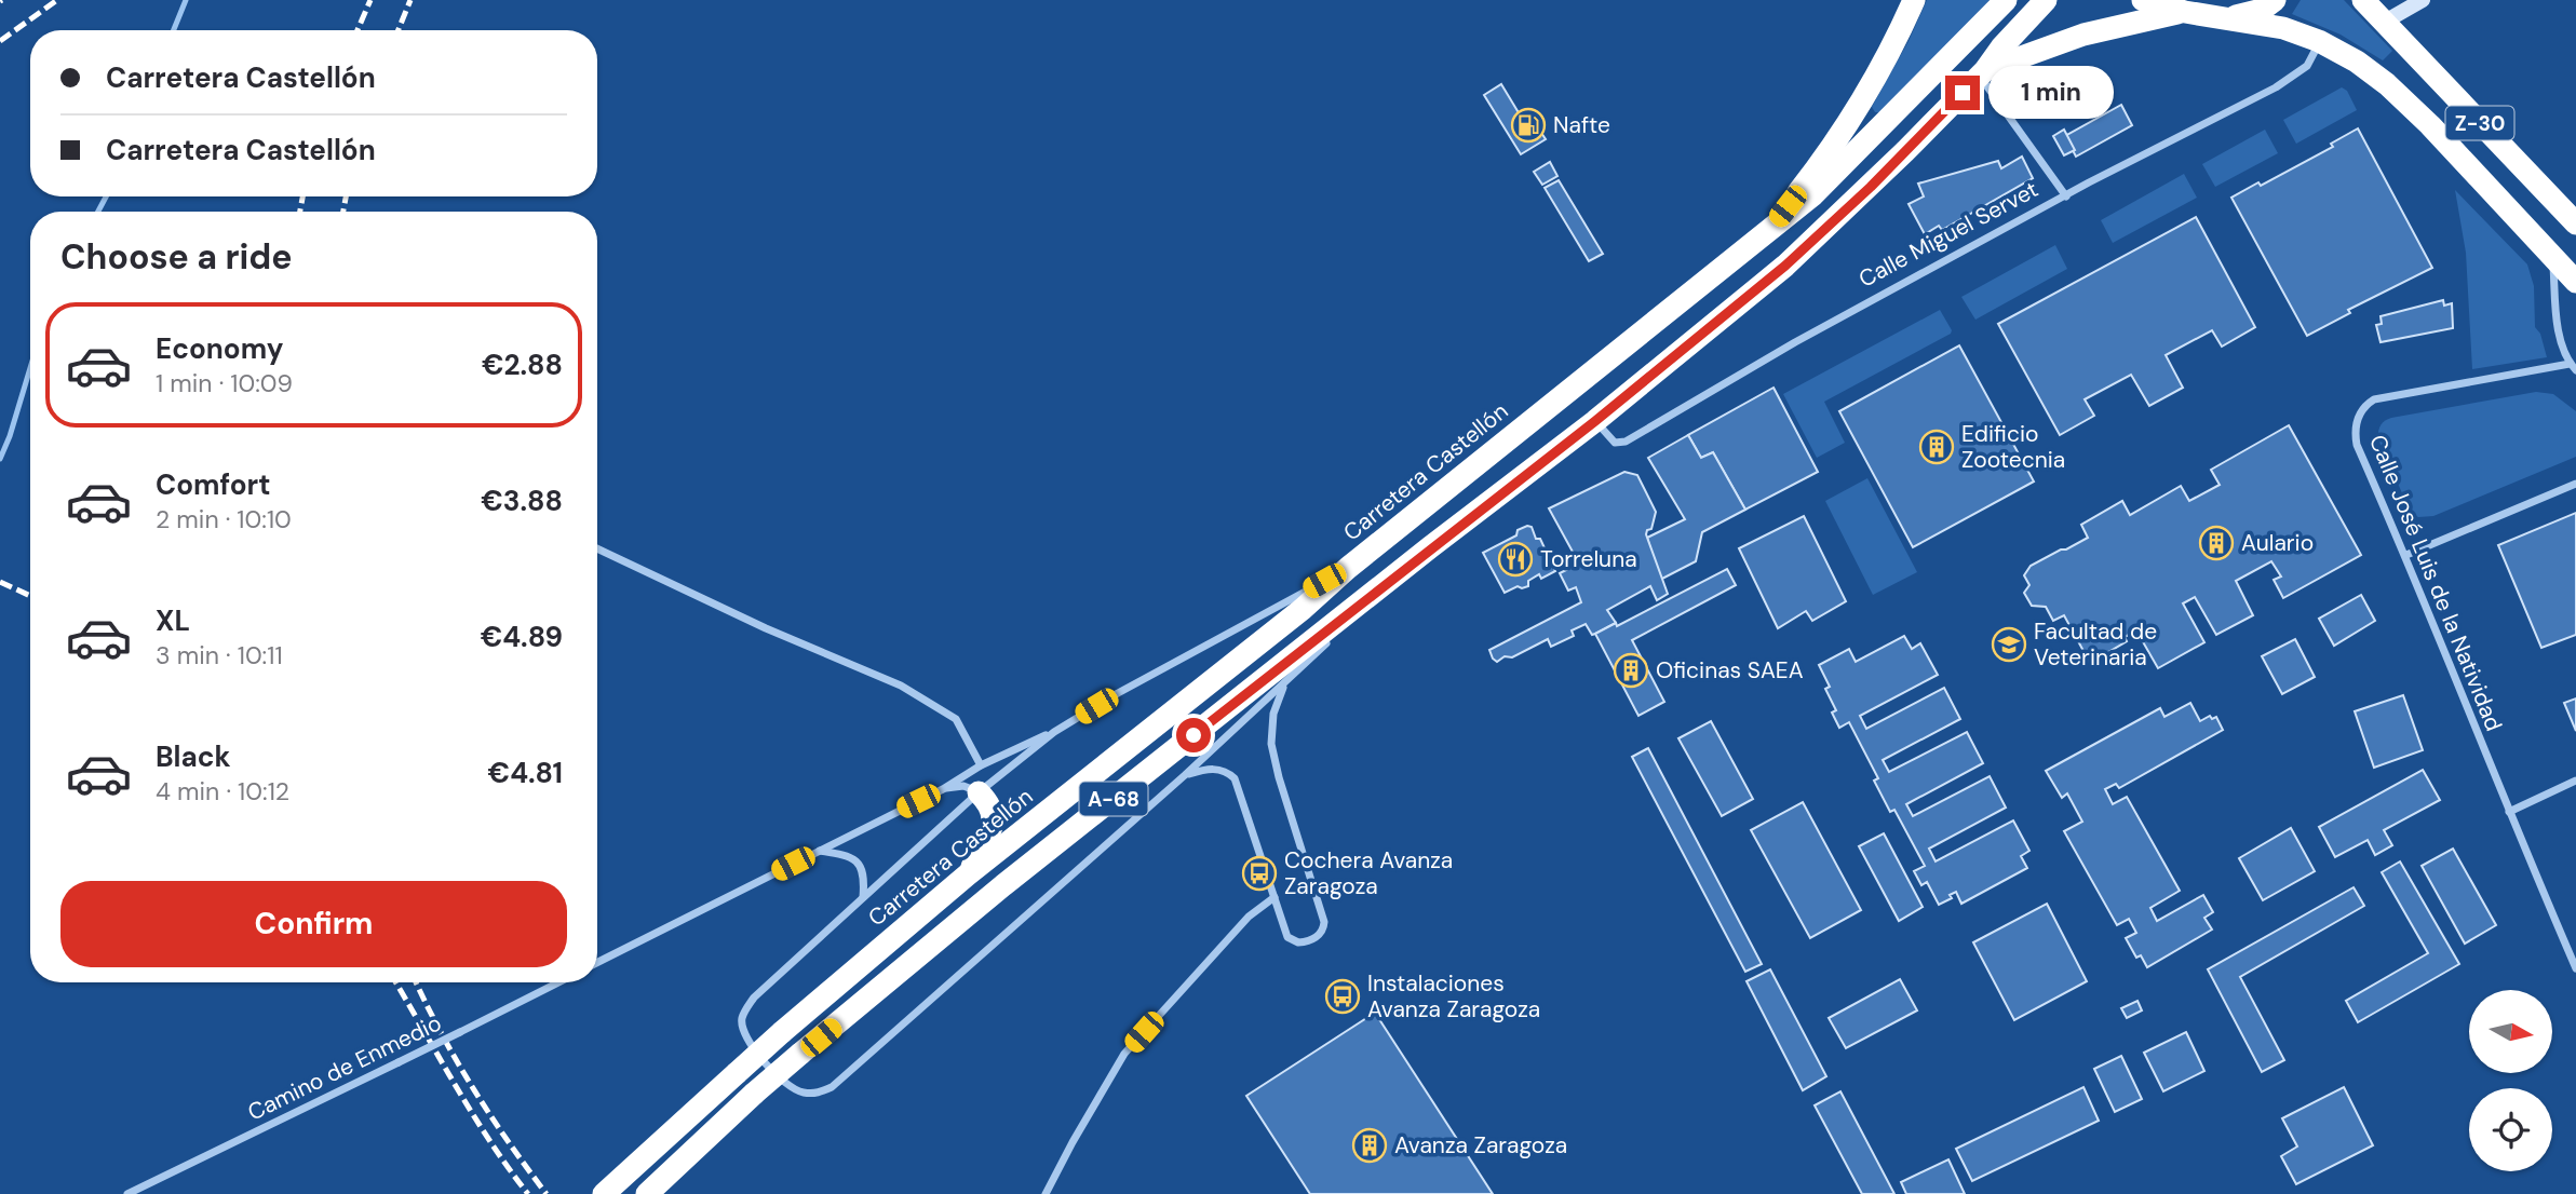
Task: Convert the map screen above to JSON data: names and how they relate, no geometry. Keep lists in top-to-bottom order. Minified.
{"streets":{"highway":["Z-30","Carretera Castellón","A-68"],"street":["Calle Miguel Servet","Calle José Luis de la Natividad","Camino de Enmedio"]},"crossings":[["Z-30","Calle Miguel Servet"],["Calle Miguel Servet","Carretera Castellón"]],"places":{"fuel station":["Nafte"],"building":["Edificio Zootecnia","Aulario","Oficinas SAEA","Avanza Zaragoza"],"restaurant":["Torreluna"],"school or university":["Facultad de Veterinaria"],"bus stop":["Cochera Avanza Zaragoza","Instalaciones Avanza Zaragoza"]},"north":"right","page":{"banner":["Carretera Castellón","Carretera Castellón"],"bubble":"1 min","heading":"Choose a ride","list":[{"name":"Economy","note":"1 min · 10:09","value":"€2.88"},{"name":"Comfort","note":"2 min · 10:10","value":"€3.88"},{"name":"XL","note":"3 min · 10:11","value":"€4.89"},{"name":"Black","note":"4 min · 10:12","value":"€4.81"}],"buttons":"Confirm"}}
